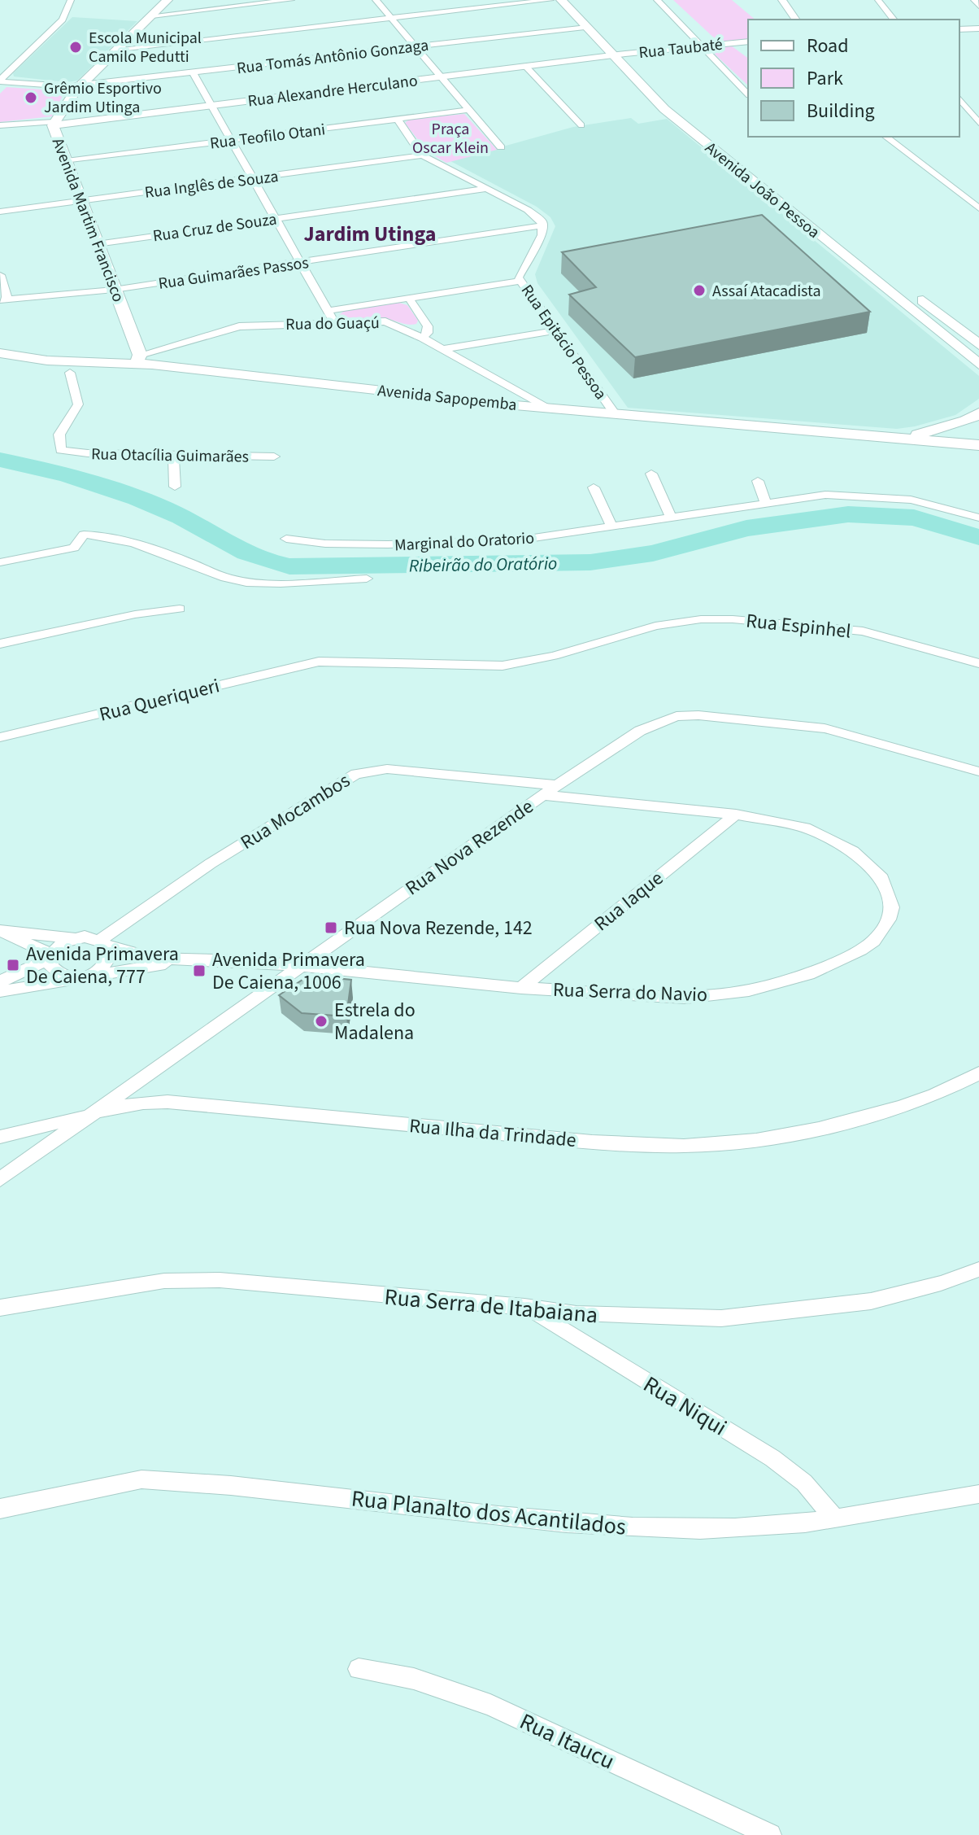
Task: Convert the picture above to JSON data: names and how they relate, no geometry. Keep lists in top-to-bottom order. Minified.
{"streets":{"main road":["Avenida João Pessoa","Avenida Martim Francisco","Avenida Sapopemba"],"street":["Rua Taubaté","Rua Tomás Antônio Gonzaga","Rua Alexandre Herculano","Rua Teofilo Otani","Rua Inglês de Souza","Rua Cruz de Souza","Rua Guimarães Passos","Rua do Guaçú","Rua Epitácio Pessoa","Rua Otacília Guimarães","Marginal do Oratorio","Rua Espinhel","Rua Queriqueri","Rua Mocambos","Rua Nova Rezende","Rua Iaque","Rua Serra do Navio","Rua Ilha da Trindade","Rua Serra de Itabaiana","Rua Niqui","Rua Planalto dos Acantilados","Rua Itaucu"]},"crossings":[["Rua Taubaté","Rua Alexandre Herculano"],["Rua Taubaté","Avenida João Pessoa"],["Rua Tomás Antônio Gonzaga","Avenida João Pessoa"],["Rua Tomás Antônio Gonzaga","Avenida Martim Francisco"],["Rua Alexandre Herculano","Avenida João Pessoa"],["Rua Alexandre Herculano","Avenida Martim Francisco"],["Rua Teofilo Otani","Avenida Martim Francisco"],["Rua Inglês de Souza","Avenida Martim Francisco"],["Avenida Martim Francisco","Rua Cruz de Souza"],["Avenida Martim Francisco","Rua Guimarães Passos"],["Avenida Martim Francisco","Rua do Guaçú"],["Avenida Martim Francisco","Avenida Sapopemba"],["Rua Guimarães Passos","Rua Epitácio Pessoa"],["Rua do Guaçú","Avenida Sapopemba"],["Rua Epitácio Pessoa","Avenida Sapopemba"],["Rua Espinhel","Rua Queriqueri"],["Rua Mocambos","Rua Nova Rezende"],["Rua Nova Rezende","Rua Serra do Navio"],["Rua Nova Rezende","Rua Ilha da Trindade"],["Rua Iaque","Rua Serra do Navio"],["Rua Serra de Itabaiana","Rua Niqui"],["Rua Niqui","Rua Planalto dos Acantilados"]],"districts":["Jardim Utinga"],"water":["Ribeirão do Oratório"],"parks":["Praça Oscar Klein"],"places":{"other":["Escola Municipal Camilo Pedutti","Grêmio Esportivo Jardim Utinga","Assaí Atacadista","Estrela do Madalena"],"transit":["Rua Nova Rezende, 142","Avenida Primavera De Caiena, 777","Avenida Primavera De Caiena, 1006"]},"legend":["Road","Park","Building"]}
